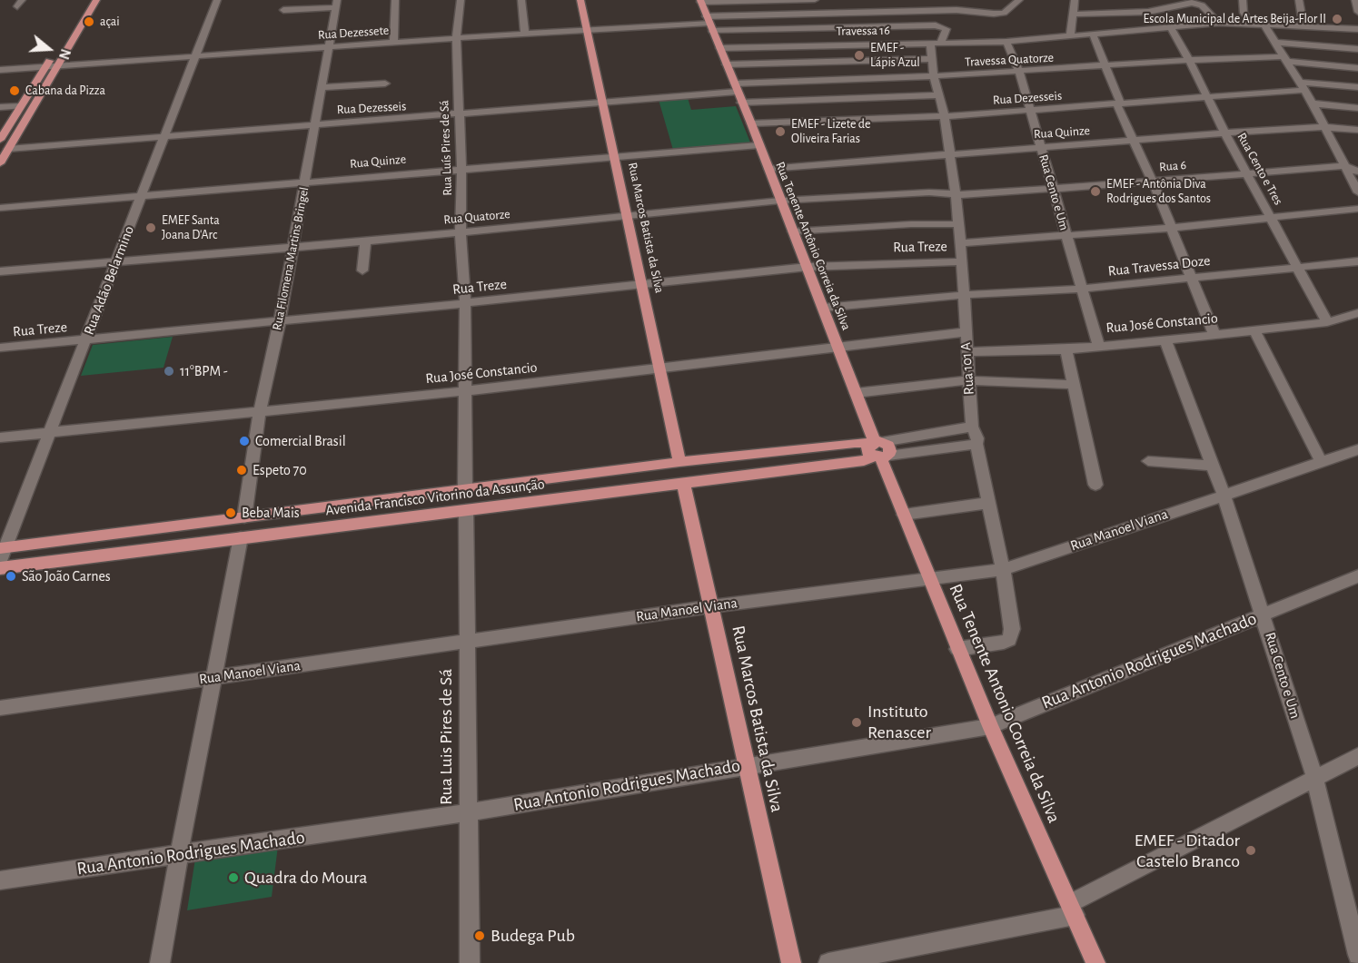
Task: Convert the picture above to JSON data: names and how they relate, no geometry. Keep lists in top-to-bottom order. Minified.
{"streets":{"main road":["Rua Marcos Batista da Silva","Rua Tenente Antônio Correia da Silva","Avenida Francisco Vitorino da Assunção","Rua Tenente Antonio Correia da Silva"],"street":["Travessa 16","Rua Dezessete","Travessa Quatorze","Rua Dezesseis","Rua Quinze","Rua Luís Pires de Sá","Rua 6","Rua Cento e Tres","Rua Cento e Um","Rua Quatorze","Rua Treze","Rua Filomena Martins Bringel","Rua Travessa Doze","Rua Adão Belarmino","Rua José Constancio","Rua 101 A","Rua Manoel Viana","Rua Antonio Rodrigues Machado","Rua Luis Pires de Sá"]},"crossings":[["Travessa 16","Rua Cento e Tres"],["Travessa 16","Rua Cento e Um"],["Travessa 16","Rua Tenente Antônio Correia da Silva"],["Travessa 16","Rua 101 A"],["Rua Dezessete","Rua Luís Pires de Sá"],["Rua Dezessete","Rua Marcos Batista da Silva"],["Rua Dezessete","Rua Tenente Antônio Correia da Silva"],["Rua Dezessete","Rua Filomena Martins Bringel"],["Rua Dezessete","Rua Adão Belarmino"],["Travessa Quatorze","Rua Dezesseis"],["Travessa Quatorze","Rua Cento e Tres"],["Travessa Quatorze","Rua Cento e Um"],["Travessa Quatorze","Rua Tenente Antônio Correia da Silva"],["Travessa Quatorze","Rua 101 A"],["Rua Dezesseis","Rua Luís Pires de Sá"],["Rua Dezesseis","Rua Cento e Tres"],["Rua Dezesseis","Rua Cento e Um"],["Rua Dezesseis","Rua Marcos Batista da Silva"],["Rua Dezesseis","Rua Tenente Antônio Correia da Silva"],["Rua Dezesseis","Rua Filomena Martins Bringel"],["Rua Dezesseis","Rua Adão Belarmino"],["Rua Dezesseis","Rua 101 A"],["Rua Quinze","Rua Luís Pires de Sá"],["Rua Quinze","Rua Cento e Tres"],["Rua Quinze","Rua Cento e Um"],["Rua Quinze","Rua Marcos Batista da Silva"],["Rua Quinze","Rua Tenente Antônio Correia da Silva"],["Rua Quinze","Rua Filomena Martins Bringel"],["Rua Quinze","Rua Adão Belarmino"],["Rua Quinze","Rua 101 A"],["Rua Luís Pires de Sá","Rua Quatorze"],["Rua Luís Pires de Sá","Rua Treze"],["Rua Luís Pires de Sá","Rua José Constancio"],["Rua Luís Pires de Sá","Avenida Francisco Vitorino da Assunção"],["Rua 6","Rua Cento e Tres"],["Rua 6","Rua Cento e Um"],["Rua 6","Rua Quatorze"],["Rua 6","Rua 101 A"],["Rua Cento e Tres","Rua Treze"],["Rua Cento e Tres","Rua Travessa Doze"],["Rua Cento e Tres","Rua José Constancio"],["Rua Cento e Um","Rua Treze"],["Rua Cento e Um","Rua Travessa Doze"],["Rua Cento e Um","Rua José Constancio"],["Rua Cento e Um","Rua Manoel Viana"],["Rua Cento e Um","Rua Antonio Rodrigues Machado"],["Rua Quatorze","Rua Marcos Batista da Silva"],["Rua Quatorze","Rua Tenente Antônio Correia da Silva"],["Rua Quatorze","Rua Filomena Martins Bringel"],["Rua Quatorze","Rua Adão Belarmino"],["Rua Quatorze","Rua 101 A"],["Rua Marcos Batista da Silva","Rua Treze"],["Rua Marcos Batista da Silva","Rua José Constancio"],["Rua Marcos Batista da Silva","Avenida Francisco Vitorino da Assunção"],["Rua Marcos Batista da Silva","Rua Manoel Viana"],["Rua Marcos Batista da Silva","Rua Antonio Rodrigues Machado"],["Rua Tenente Antônio Correia da Silva","Rua Treze"],["Rua Tenente Antônio Correia da Silva","Rua Travessa Doze"],["Rua Tenente Antônio Correia da Silva","Rua José Constancio"],["Rua Tenente Antônio Correia da Silva","Avenida Francisco Vitorino da Assunção"],["Rua Tenente Antônio Correia da Silva","Rua Tenente Antonio Correia da Silva"],["Rua Treze","Rua Filomena Martins Bringel"],["Rua Treze","Rua Adão Belarmino"],["Rua Treze","Rua 101 A"],["Rua Filomena Martins Bringel","Rua José Constancio"],["Rua Filomena Martins Bringel","Avenida Francisco Vitorino da Assunção"],["Rua Travessa Doze","Rua 101 A"],["Rua Adão Belarmino","Rua José Constancio"],["Rua Adão Belarmino","Avenida Francisco Vitorino da Assunção"],["Rua José Constancio","Rua 101 A"],["Rua 101 A","Rua Manoel Viana"],["Rua 101 A","Rua Tenente Antonio Correia da Silva"],["Avenida Francisco Vitorino da Assunção","Rua Tenente Antonio Correia da Silva"],["Avenida Francisco Vitorino da Assunção","Rua Luis Pires de Sá"],["Rua Manoel Viana","Rua Tenente Antonio Correia da Silva"],["Rua Manoel Viana","Rua Luis Pires de Sá"],["Rua Antonio Rodrigues Machado","Rua Tenente Antonio Correia da Silva"],["Rua Antonio Rodrigues Machado","Rua Luis Pires de Sá"]],"places":["Escola Municipal de Artes Beija-Flor II","açai","EMEF - Lápis Azul","Cabana da Pizza","EMEF - Lizete de Oliveira Farias","EMEF - Antônia Diva Rodrigues dos Santos","EMEF Santa Joana D'Arc","11°BPM -","Comercial Brasil","Espeto 70","Beba Mais","São João Carnes","Instituto Renascer","EMEF - Ditador Castelo Branco","Quadra do Moura","Budega Pub"],"north":"right"}
